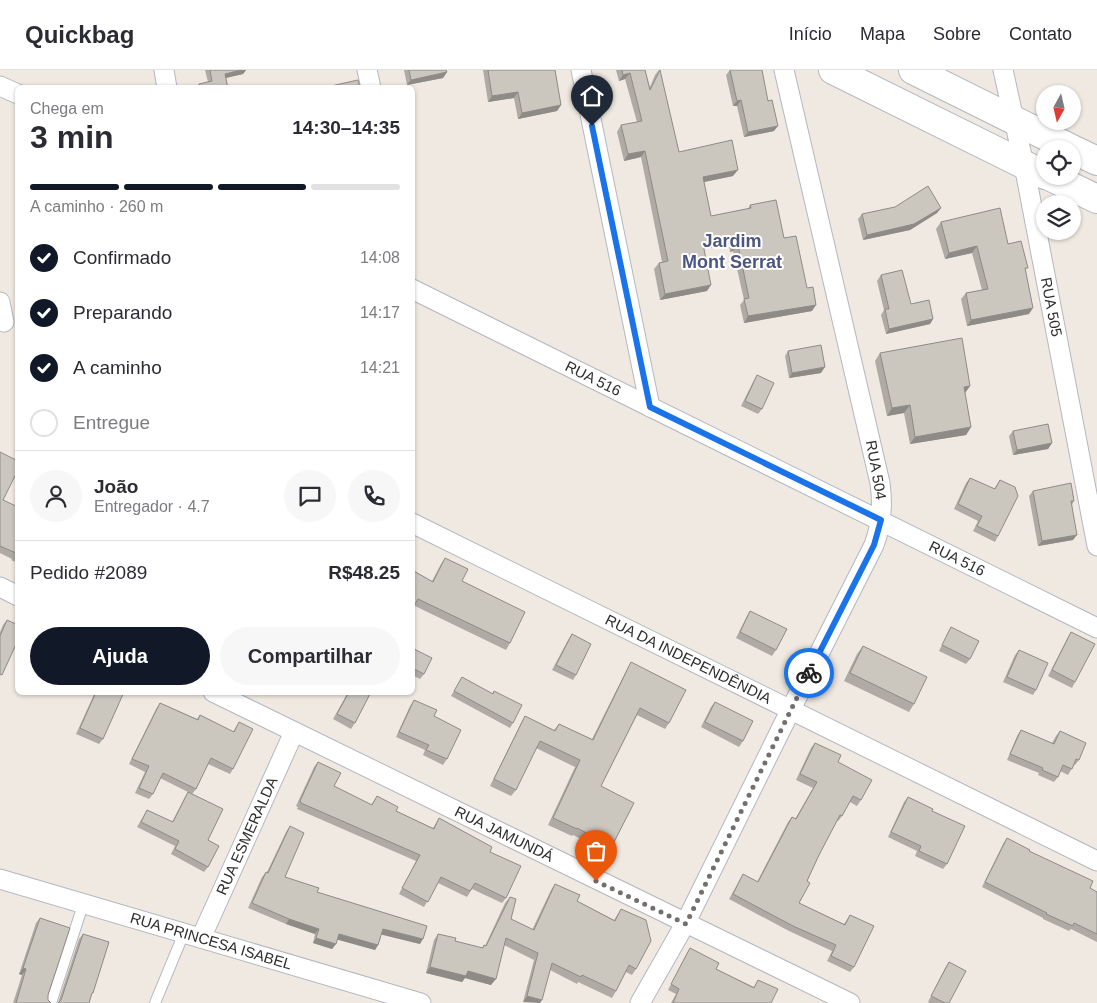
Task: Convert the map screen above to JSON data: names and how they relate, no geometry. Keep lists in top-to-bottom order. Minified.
{"streets":{"street":["RUA 505","RUA 516","RUA 504","RUA DA INDEPENDÊNDIA","RUA ESMERALDA","RUA JAMUNDÁ","RUA PRINCESA ISABEL"]},"crossings":[["RUA 516","RUA 504"],["RUA 504","RUA DA INDEPENDÊNDIA"],["RUA 504","RUA JAMUNDÁ"],["RUA ESMERALDA","RUA JAMUNDÁ"],["RUA ESMERALDA","RUA PRINCESA ISABEL"]],"districts":["Jardim Mont Serrat"],"north":"bottom","page":{"header":"Quickbag","nav":["Início","Mapa","Sobre","Contato"],"heading":["3 min","Chega em","14:30–14:35"],"panel":["João","Entregador · 4.7","Pedido #2089","R$48.25"],"bar":"A caminho · 260 m","list":[["Confirmado","14:08"],["Preparando","14:17"],["A caminho","14:21"],"Entregue"],"buttons":["Ajuda","Compartilhar"]}}
